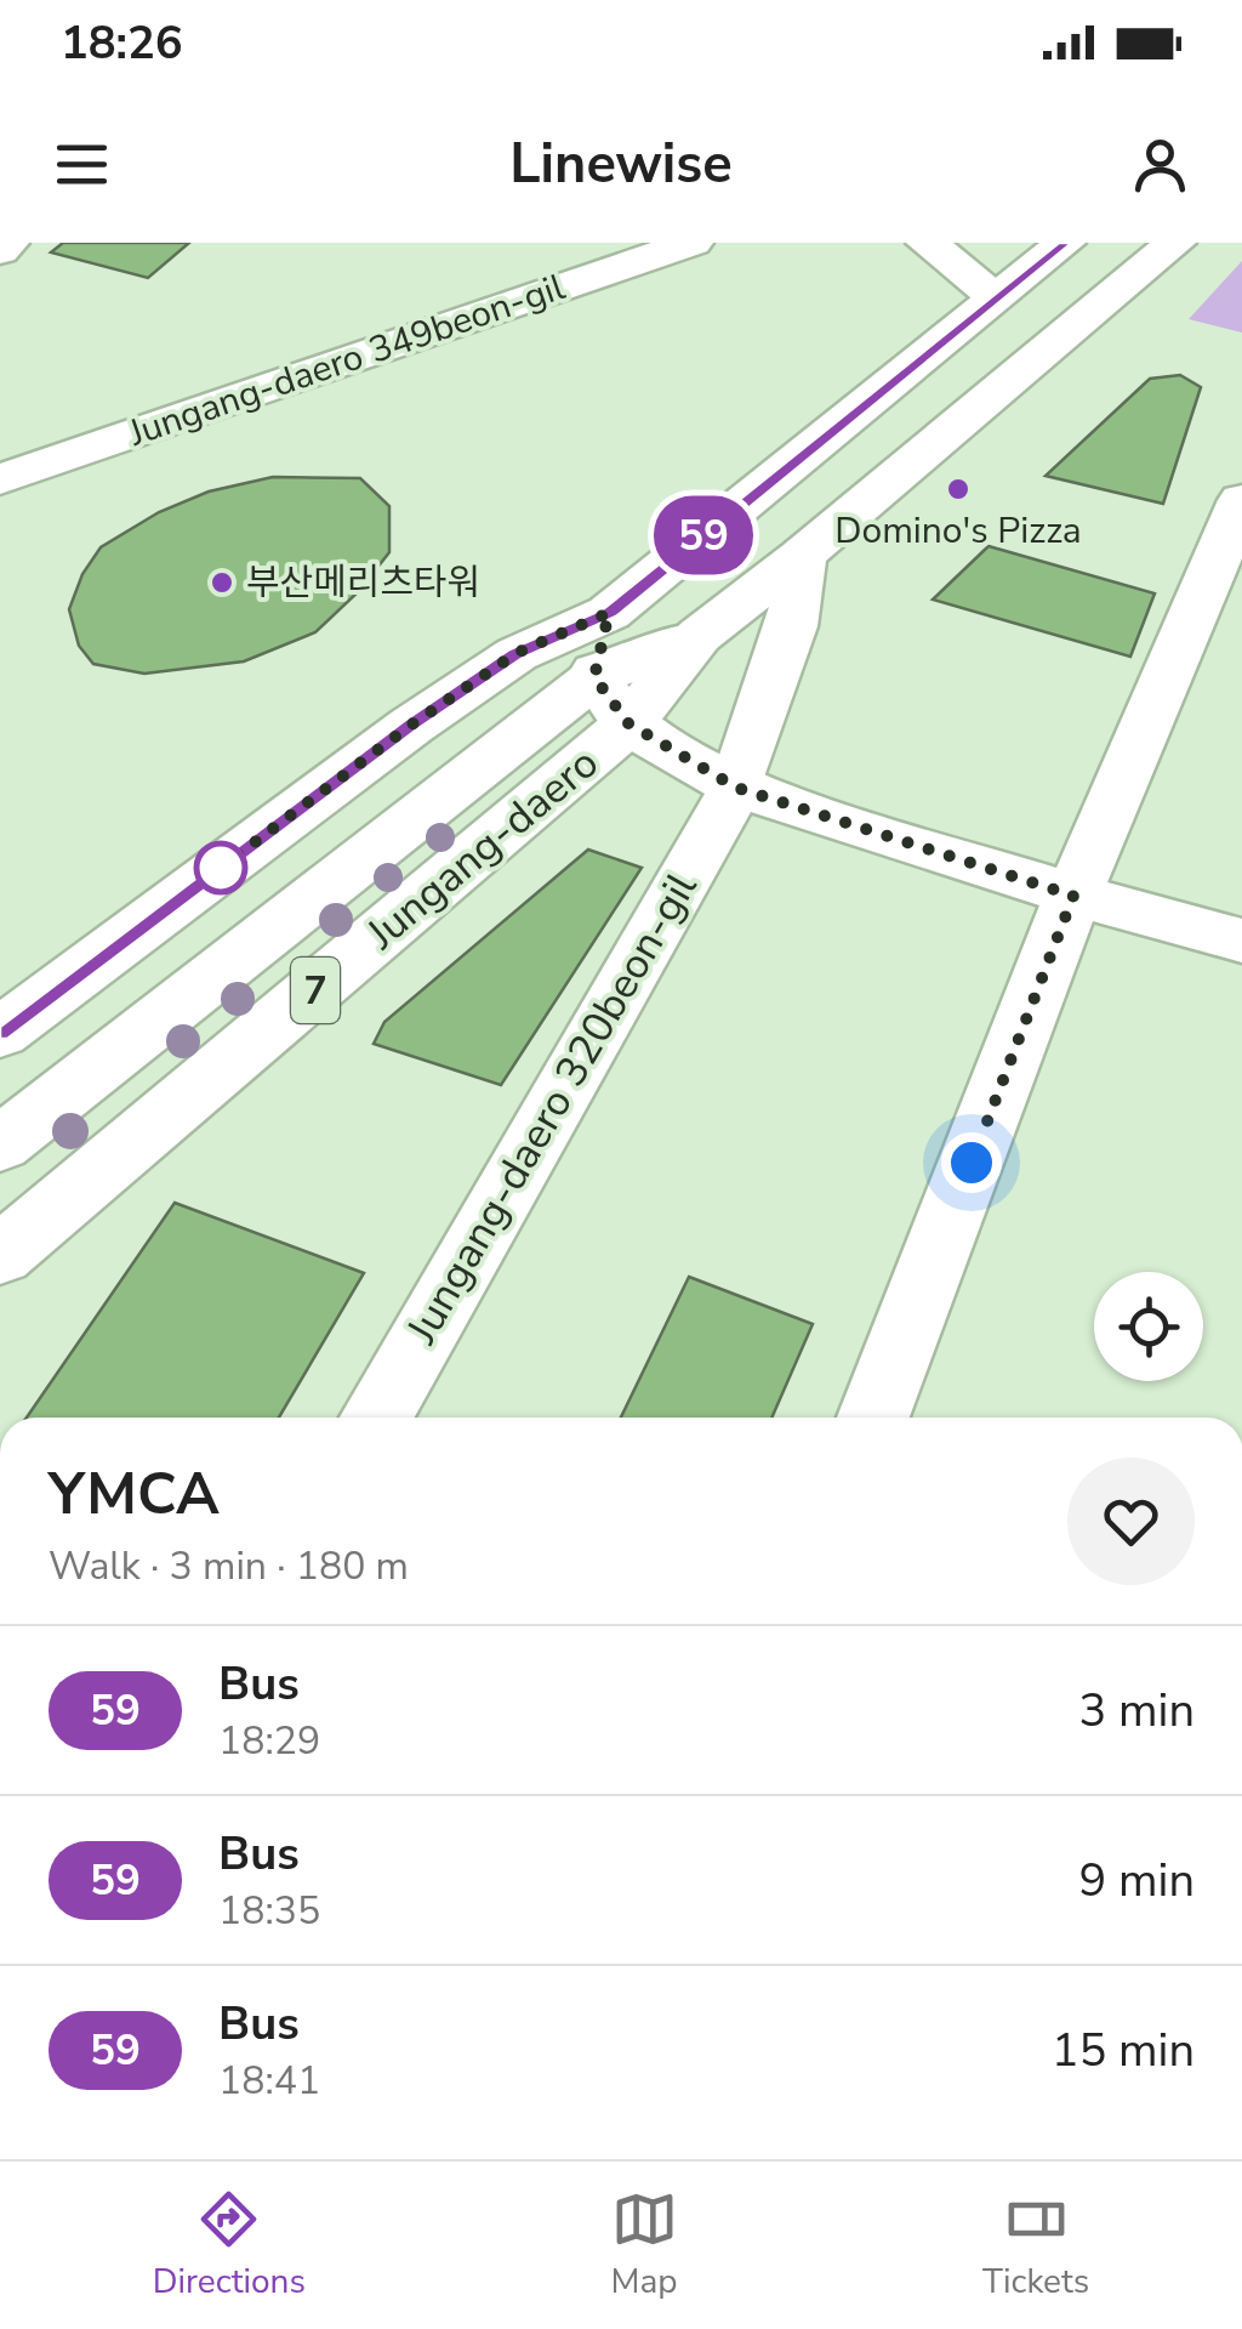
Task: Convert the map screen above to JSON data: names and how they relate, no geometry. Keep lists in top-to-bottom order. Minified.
{"streets":{"main road":["Jungang-daero 349beon-gil","Jungang-daero","7","Jungang-daero 320beon-gil"]},"crossings":[["Jungang-daero","Jungang-daero 320beon-gil"]],"places":["Domino's Pizza","부산메리츠타워"],"lines":["bus line 59"],"page":{"status":"18:26","header":"Linewise","on_map":"59","heading":["YMCA","Walk · 3 min · 180 m"],"list":[{"mark":"59","name":"Bus","note":"18:29","value":"3 min"},{"mark":"59","name":"Bus","note":"18:35","value":"9 min"},{"mark":"59","name":"Bus","note":"18:41","value":"15 min"}],"tabs":["Directions","Map","Tickets"]}}
